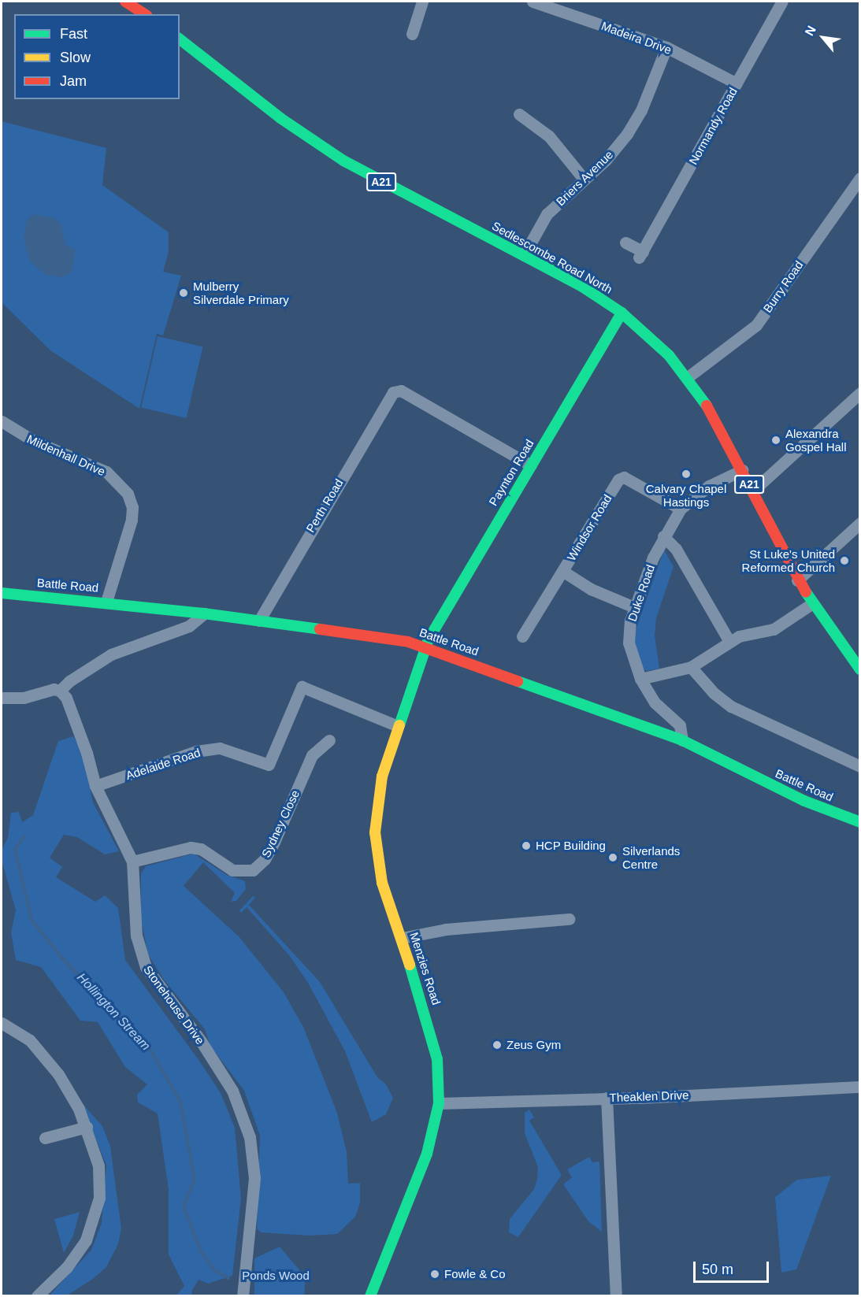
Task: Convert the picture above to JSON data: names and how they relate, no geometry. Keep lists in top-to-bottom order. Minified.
{"streets":{"main road":["A21","Sedlescombe Road North","Paynton Road","Battle Road","Menzies Road"],"street":["Madeira Drive","Normandy Road","Briers Avenue","Burry Road","Mildenhall Drive","Perth Road","Windsor Road","Duke Road","Adelaide Road","Sydney Close","Stonehouse Drive","Theaklen Drive"]},"crossings":[["Madeira Drive","Normandy Road"],["Madeira Drive","Briers Avenue"],["Briers Avenue","Sedlescombe Road North"],["Sedlescombe Road North","Burry Road"],["Sedlescombe Road North","Paynton Road"],["Sedlescombe Road North","Duke Road"],["Mildenhall Drive","Battle Road"],["Paynton Road","Perth Road"],["Paynton Road","Battle Road"],["Paynton Road","Menzies Road"],["Perth Road","Battle Road"],["Windsor Road","Duke Road"],["Battle Road","Duke Road"],["Battle Road","Menzies Road"],["Adelaide Road","Menzies Road"],["Adelaide Road","Stonehouse Drive"],["Sydney Close","Stonehouse Drive"],["Menzies Road","Theaklen Drive"]],"water":["Hollington Stream"],"parks":["Ponds Wood"],"places":["Mulberry Silverdale Primary","Alexandra Gospel Hall","Calvary Chapel Hastings","St Luke's United Reformed Church","HCP Building","Silverlands Centre","Zeus Gym","Fowle & Co"],"legend":["Fast","Slow","Jam"],"scale_bar":"50 m","north":"top left"}
